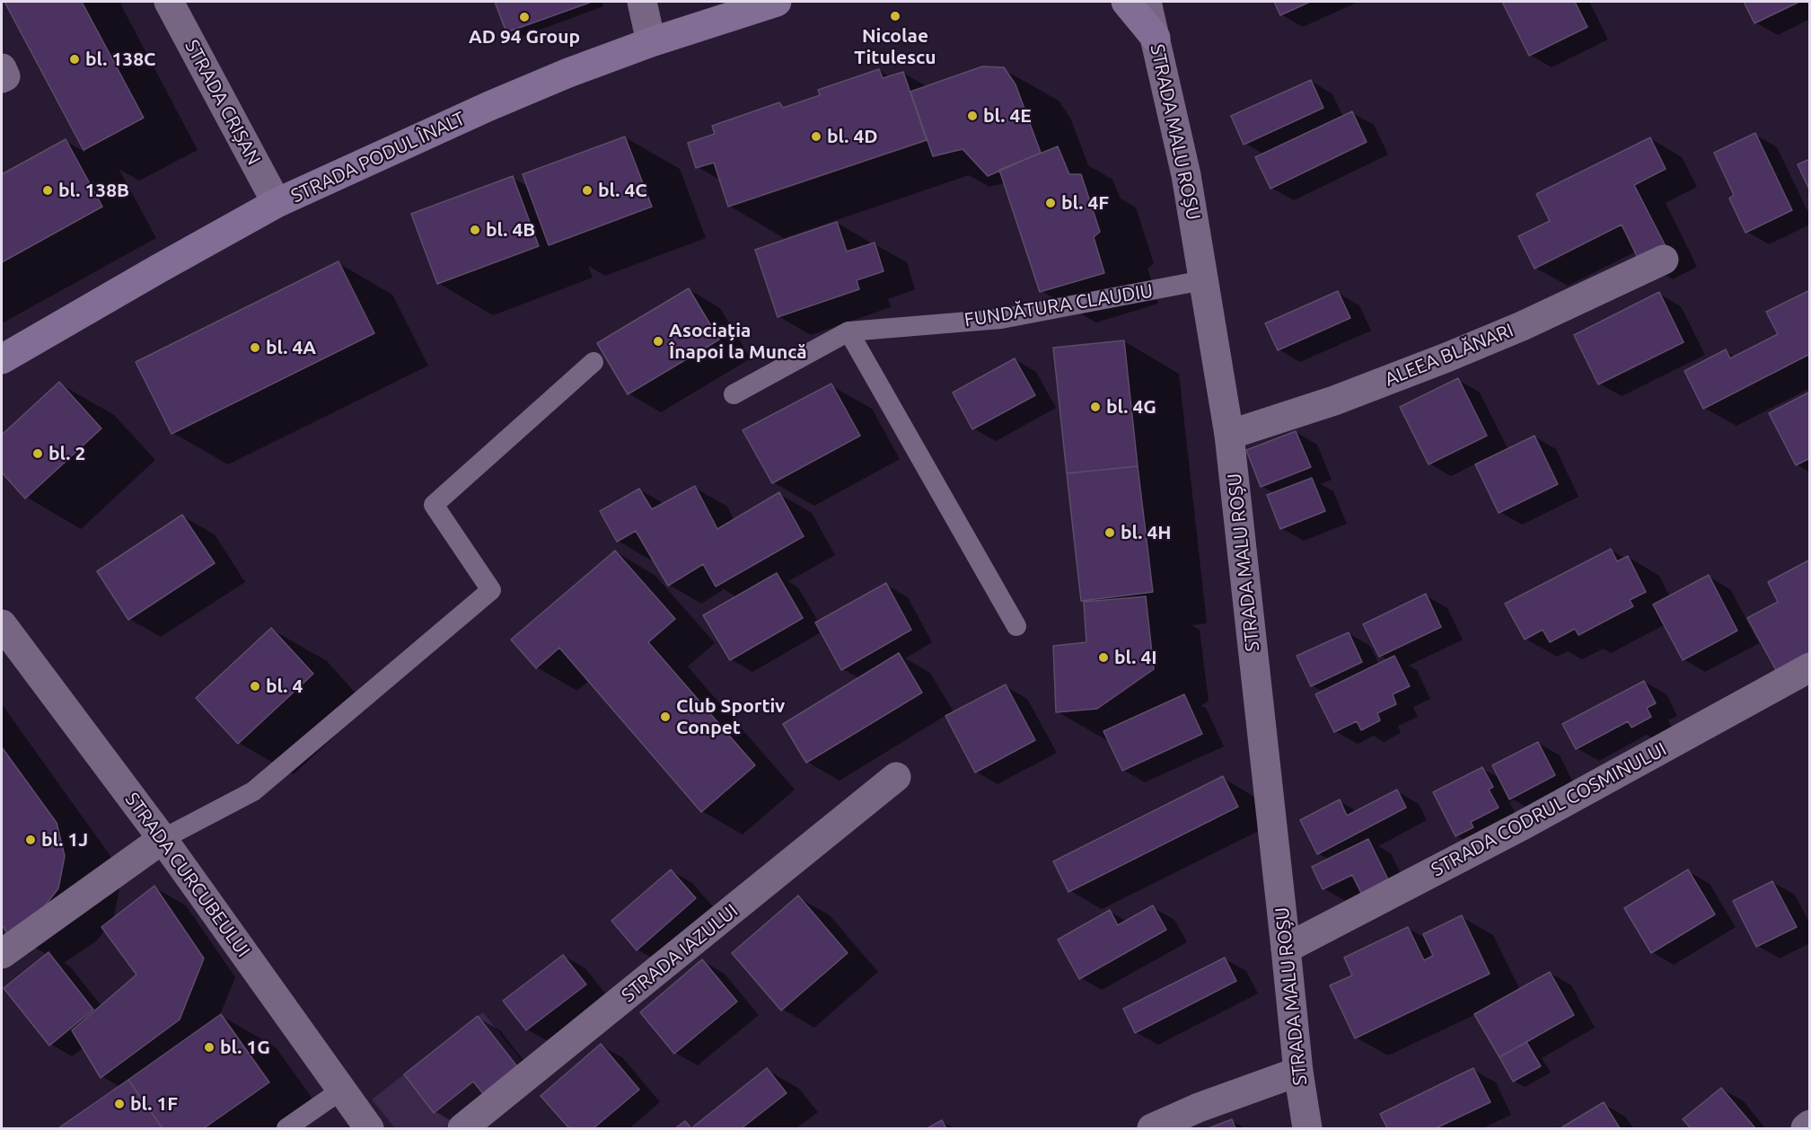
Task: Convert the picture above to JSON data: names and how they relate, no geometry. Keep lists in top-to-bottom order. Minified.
{"streets":{"main road":["STRADA PODUL ÎNALT"],"street":["STRADA CRIȘAN","STRADA MALU ROȘU","ALEEA BLĂNARI","STRADA CODRUL COSMINULUI","STRADA CURCUBEULUI","STRADA IAZULUI"],"lane":["FUNDĂTURA CLAUDIU"]},"crossings":[["STRADA CRIȘAN","STRADA PODUL ÎNALT"],["STRADA MALU ROȘU","FUNDĂTURA CLAUDIU"],["STRADA MALU ROȘU","ALEEA BLĂNARI"],["STRADA MALU ROȘU","STRADA CODRUL COSMINULUI"]],"places":["Nicolae Titulescu","AD 94 Group","bl. 138C","bl. 4E","bl. 4D","bl. 138B","bl. 4C","bl. 4F","bl. 4B","Asociația Înapoi la Muncă","bl. 4A","bl. 4G","bl. 2","bl. 4H","bl. 4I","bl. 4","Club Sportiv Conpet","bl. 1J","bl. 1G","bl. 1F"]}
